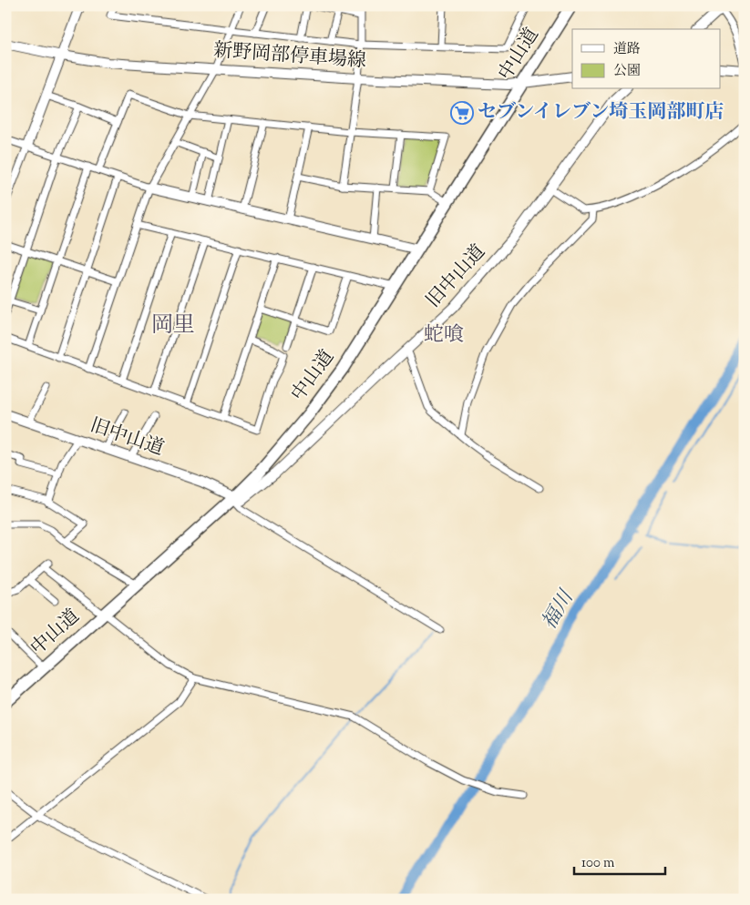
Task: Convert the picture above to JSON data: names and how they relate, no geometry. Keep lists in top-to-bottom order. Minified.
{"streets":{"highway":["中山道"],"street":["新野岡部停車場線","旧中山道"]},"crossings":[["中山道","新野岡部停車場線"],["中山道","旧中山道"]],"districts":["岡里","蛇喰"],"water":["福川"],"places":{"supermarket":["セブンイレブン埼玉岡部町店"]},"legend":["道路","公園"],"scale_bar":"100 m"}
